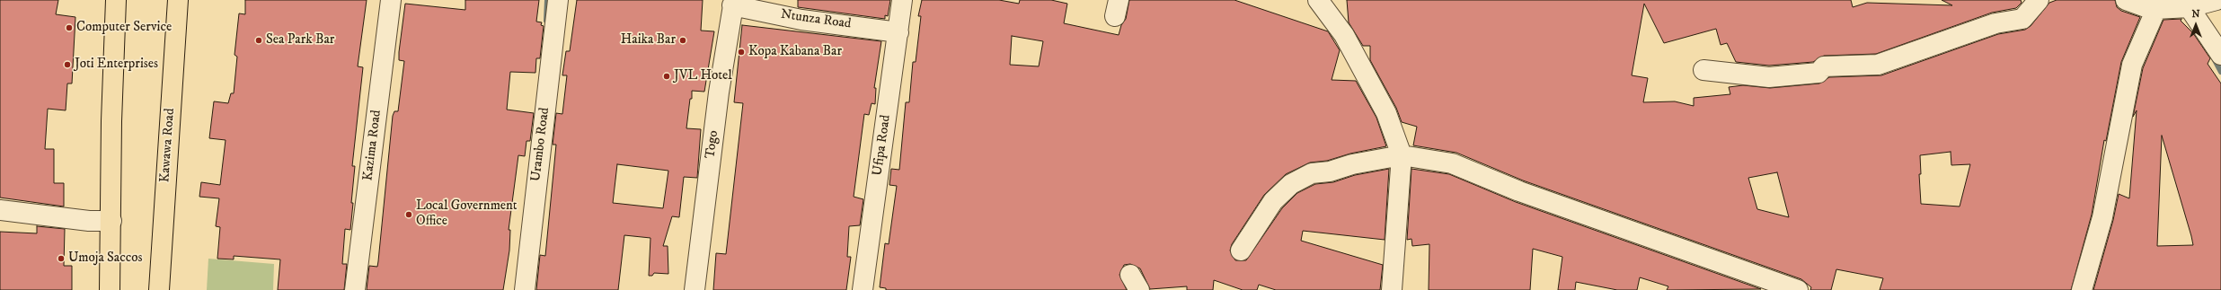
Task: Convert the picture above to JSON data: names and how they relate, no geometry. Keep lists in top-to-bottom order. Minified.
{"streets":{"main road":["Kawawa Road"],"street":["Ntunza Road","Urambo Road","Togo","Kazima Road","Ufipa Road"]},"crossings":[["Ntunza Road","Togo"],["Ntunza Road","Ufipa Road"]],"places":["Computer Service","Sea Park Bar","Haika Bar","Kopa Kabana Bar","Joti Enterprises","JVL Hotel","Local Government Office","Umoja Saccos"],"north":"top"}
